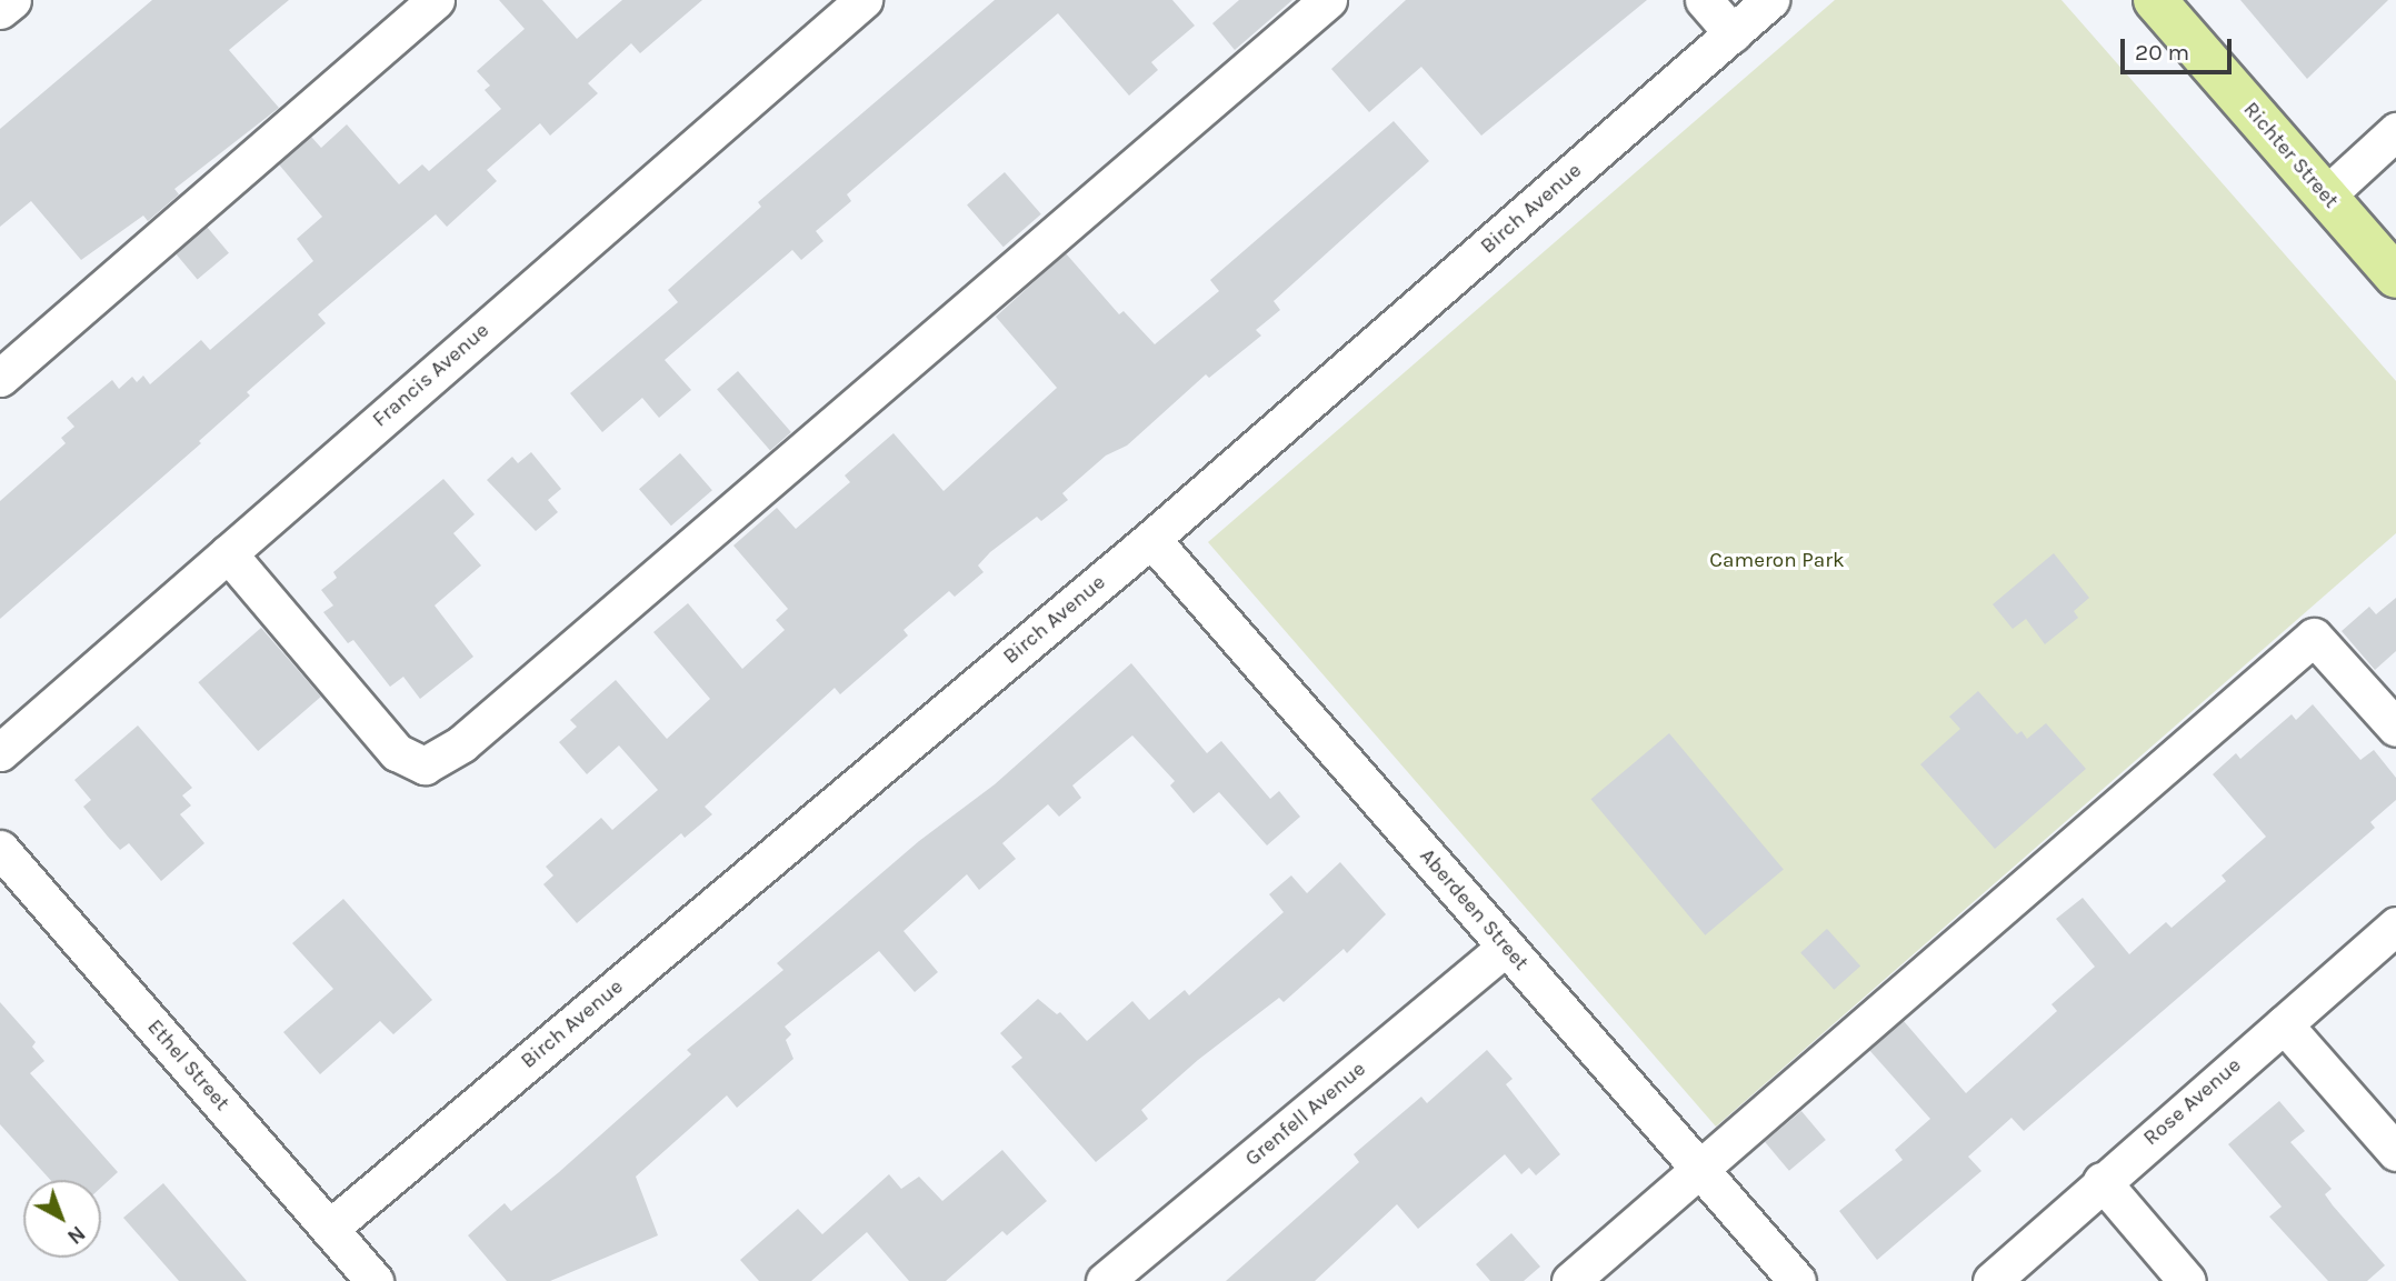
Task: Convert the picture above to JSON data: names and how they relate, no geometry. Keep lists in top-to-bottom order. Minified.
{"streets":{"main road":["Richter Street"],"street":["Birch Avenue","Francis Avenue","Aberdeen Street","Ethel Street","Rose Avenue","Grenfell Avenue"]},"crossings":[["Birch Avenue","Aberdeen Street"],["Birch Avenue","Ethel Street"],["Aberdeen Street","Grenfell Avenue"]],"parks":["Cameron Park"],"scale_bar":"20 m","north":"bottom right"}
